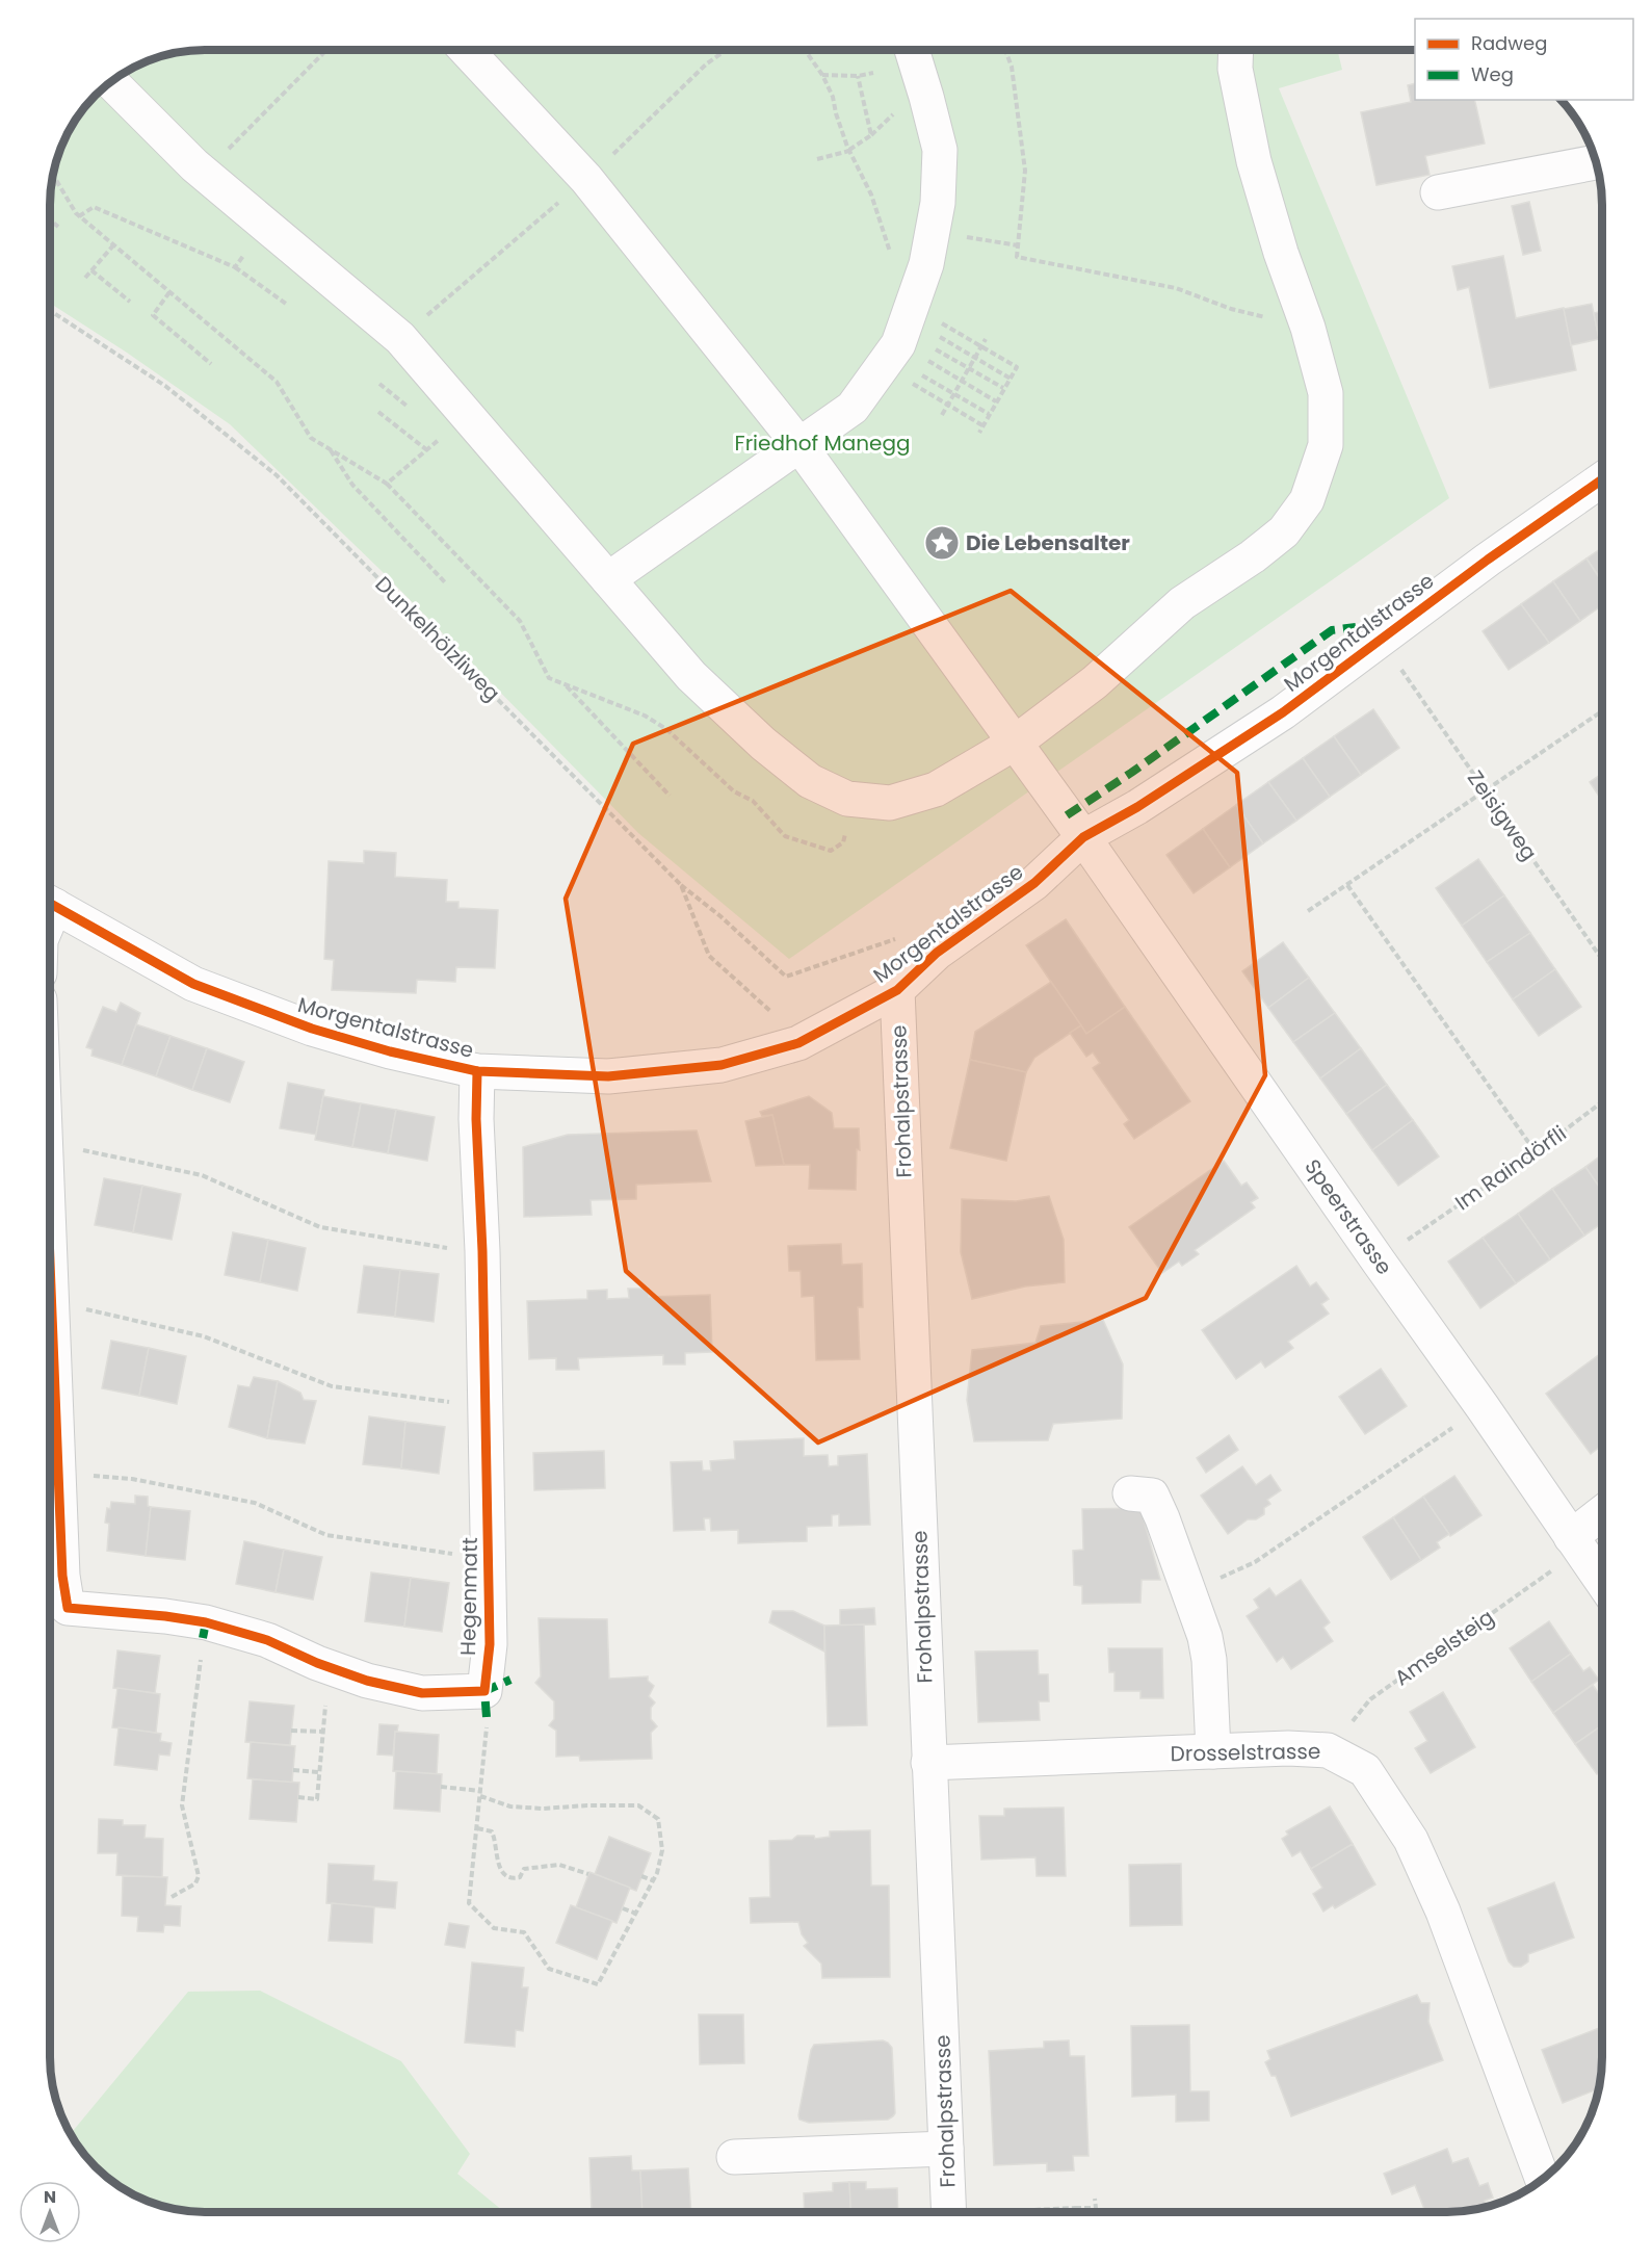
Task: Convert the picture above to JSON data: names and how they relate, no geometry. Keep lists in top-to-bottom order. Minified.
{"streets":{"street":["Morgentalstrasse","Frohalpstrasse","Speerstrasse","Hegenmatt","Drosselstrasse"],"path":["Dunkelhölzliweg","Zeisigweg","Im Raindörfli","Amselsteig"]},"crossings":[["Morgentalstrasse","Frohalpstrasse"],["Morgentalstrasse","Speerstrasse"],["Morgentalstrasse","Hegenmatt"],["Frohalpstrasse","Drosselstrasse"]],"parks":["Friedhof Manegg"],"places":{"place":["Die Lebensalter"]},"legend":["Radweg","Weg"],"north":"top"}
